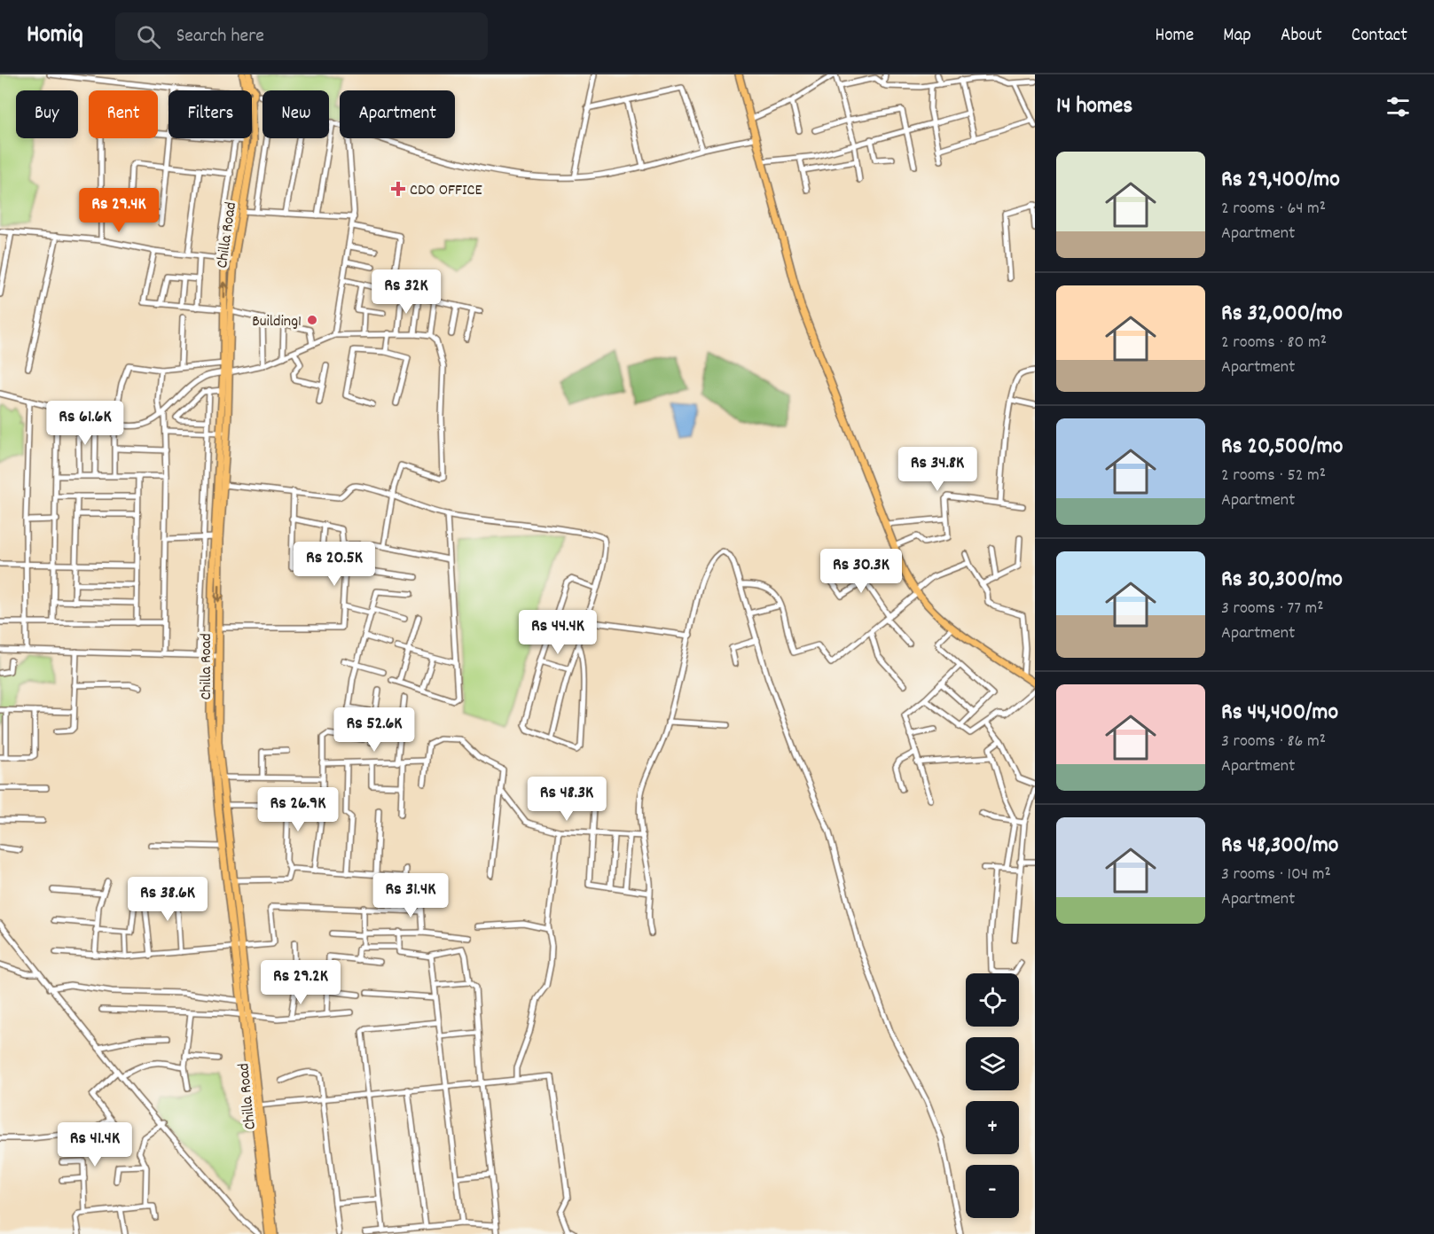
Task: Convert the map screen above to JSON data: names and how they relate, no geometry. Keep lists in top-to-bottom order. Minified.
{"streets":{"main road":["Chilla Road"]},"places":{"health":["CDO OFFICE"],"other":["Building1"]},"page":{"header":"Homiq","search":"Search here","nav":["Home","Map","About","Contact"],"heading":"14 homes","chip":["Buy","Rent","Filters","New","Apartment"],"list":[{"name":"Rs 29,400/mo","note":"2 rooms · 64 m² · Apartment"},{"name":"Rs 32,000/mo","note":"2 rooms · 80 m² · Apartment"},{"name":"Rs 20,500/mo","note":"2 rooms · 52 m² · Apartment"},{"name":"Rs 30,300/mo","note":"3 rooms · 77 m² · Apartment"},{"name":"Rs 44,400/mo","note":"3 rooms · 86 m² · Apartment"},{"name":"Rs 48,300/mo","note":"3 rooms · 104 m² · Apartment"}],"price":["Rs 29.4K","Rs 32K","Rs 61.6K","Rs 34.8K","Rs 20.5K","Rs 30.3K","Rs 44.4K","Rs 52.6K","Rs 48.3K","Rs 26.9K","Rs 31.4K","Rs 38.6K","Rs 29.2K","Rs 41.4K"],"map_buttons":["+","−"]}}
